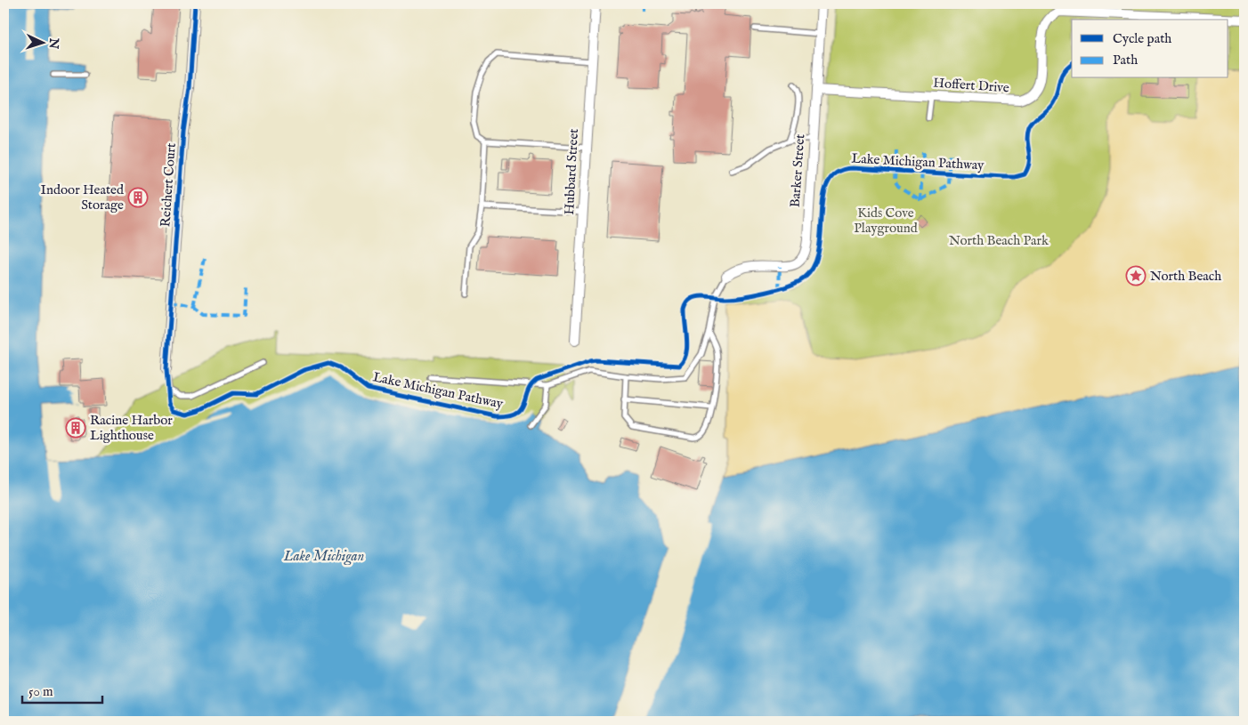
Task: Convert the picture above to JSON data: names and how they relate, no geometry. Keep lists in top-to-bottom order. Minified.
{"streets":{"street":["Hoffert Drive","Barker Street","Hubbard Street","Reichert Court"],"cycle path":["Lake Michigan Pathway"]},"crossings":[["Hoffert Drive","Barker Street"]],"water":["Lake Michigan"],"parks":["Kids Cove Playground","North Beach Park"],"places":{"building":["Indoor Heated Storage","Racine Harbor Lighthouse"],"place":["North Beach"]},"legend":["Cycle path","Path"],"scale_bar":"50 m","north":"right"}
